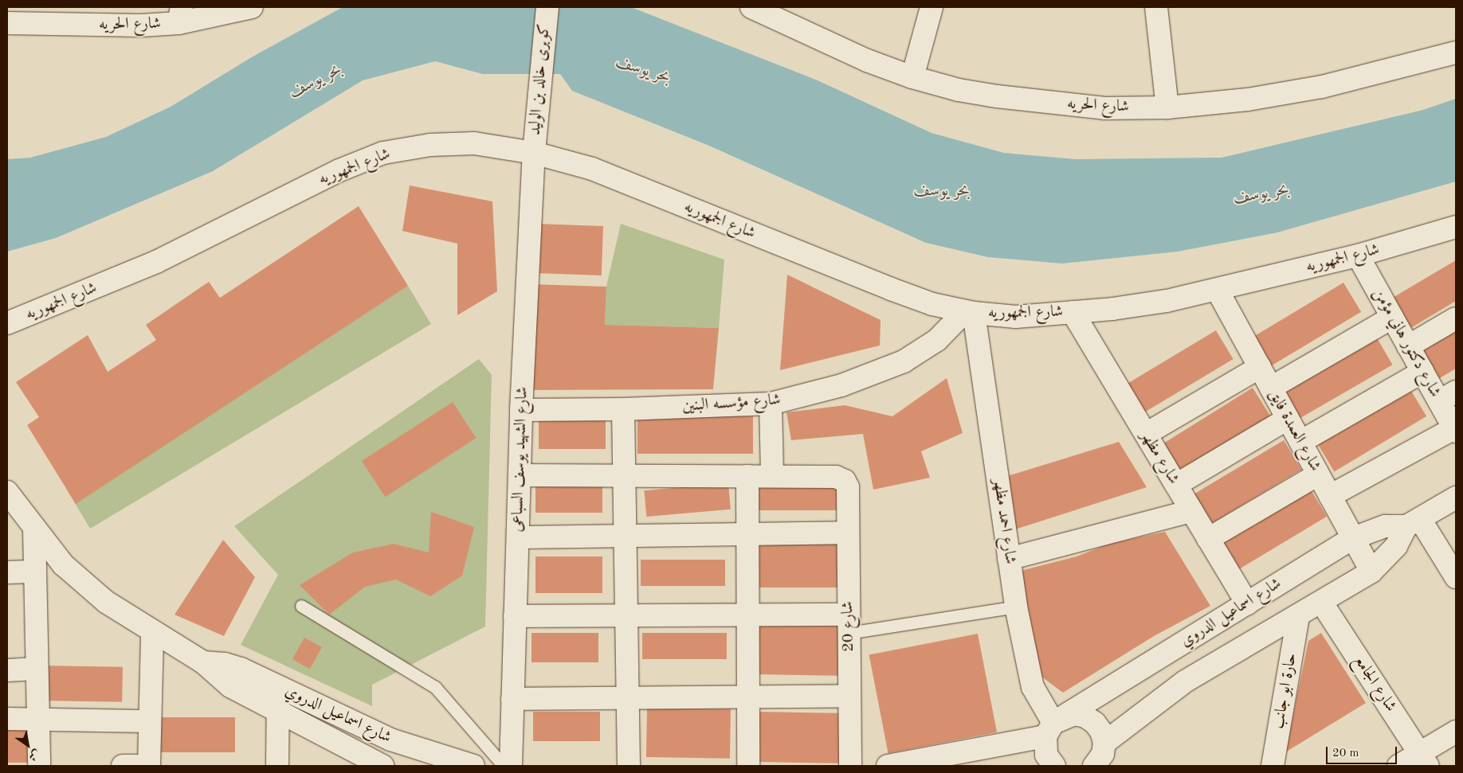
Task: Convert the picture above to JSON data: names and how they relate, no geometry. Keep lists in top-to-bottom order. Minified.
{"streets":{"street":["شارع الحريه","كوبرى خالد بن الوليد","شارع الجمهوريه","شارع دكتور هاني مؤمن","شارع مؤسسه البنين","شارع العمدة فايق","شارع مظهر","شارع الشهيد يوسف السباعى","شارع احمد مظهر","شارع اسماعيل الدروي","شارع 20","شارع الجامع","حارة ابو جانب"]},"crossings":[["كوبرى خالد بن الوليد","شارع الجمهوريه"],["كوبرى خالد بن الوليد","شارع الشهيد يوسف السباعى"],["شارع الجمهوريه","شارع دكتور هاني مؤمن"],["شارع الجمهوريه","شارع مؤسسه البنين"],["شارع الجمهوريه","شارع العمدة فايق"],["شارع الجمهوريه","شارع مظهر"],["شارع الجمهوريه","شارع الشهيد يوسف السباعى"],["شارع الجمهوريه","شارع احمد مظهر"],["شارع مؤسسه البنين","شارع الشهيد يوسف السباعى"],["شارع مؤسسه البنين","شارع احمد مظهر"],["شارع العمدة فايق","شارع اسماعيل الدروي"],["شارع مظهر","شارع اسماعيل الدروي"],["شارع احمد مظهر","شارع اسماعيل الدروي"]],"water":["بحر يوسف"],"scale_bar":"20 m","north":"bottom right"}
